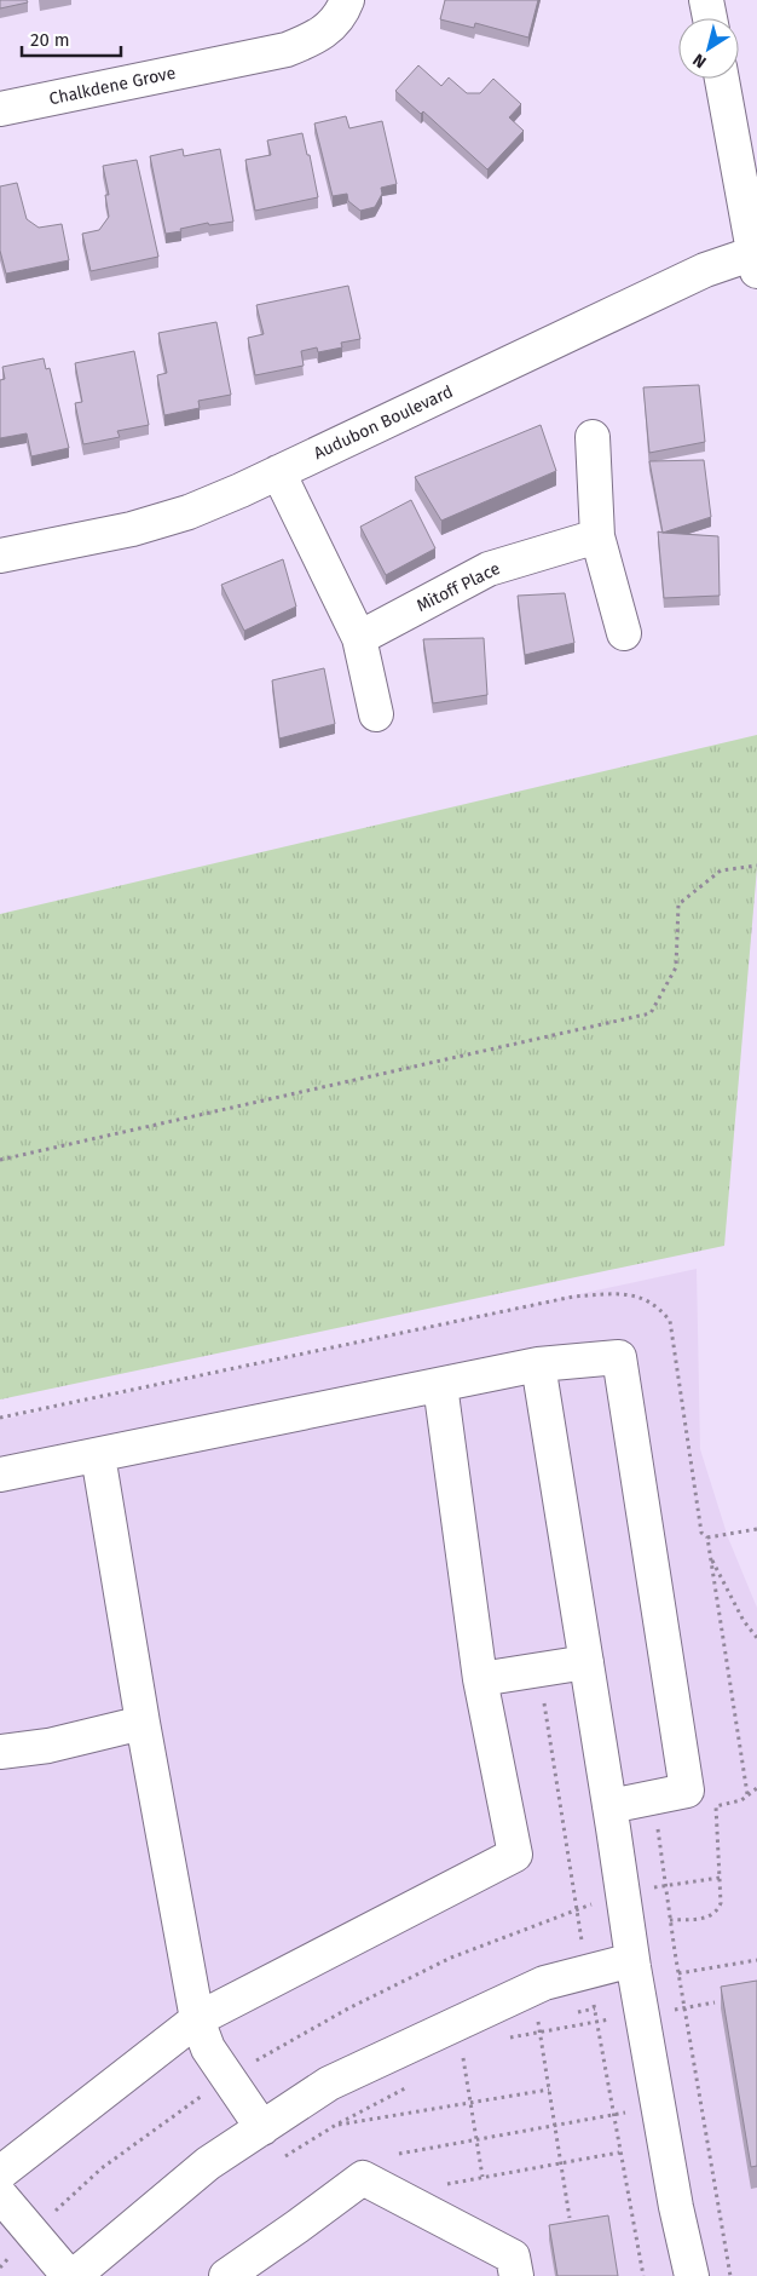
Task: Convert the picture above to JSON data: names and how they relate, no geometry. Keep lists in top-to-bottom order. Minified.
{"streets":{"street":["Chalkdene Grove","Audubon Boulevard","Mitoff Place"]},"scale_bar":"20 m","north":"bottom left"}
